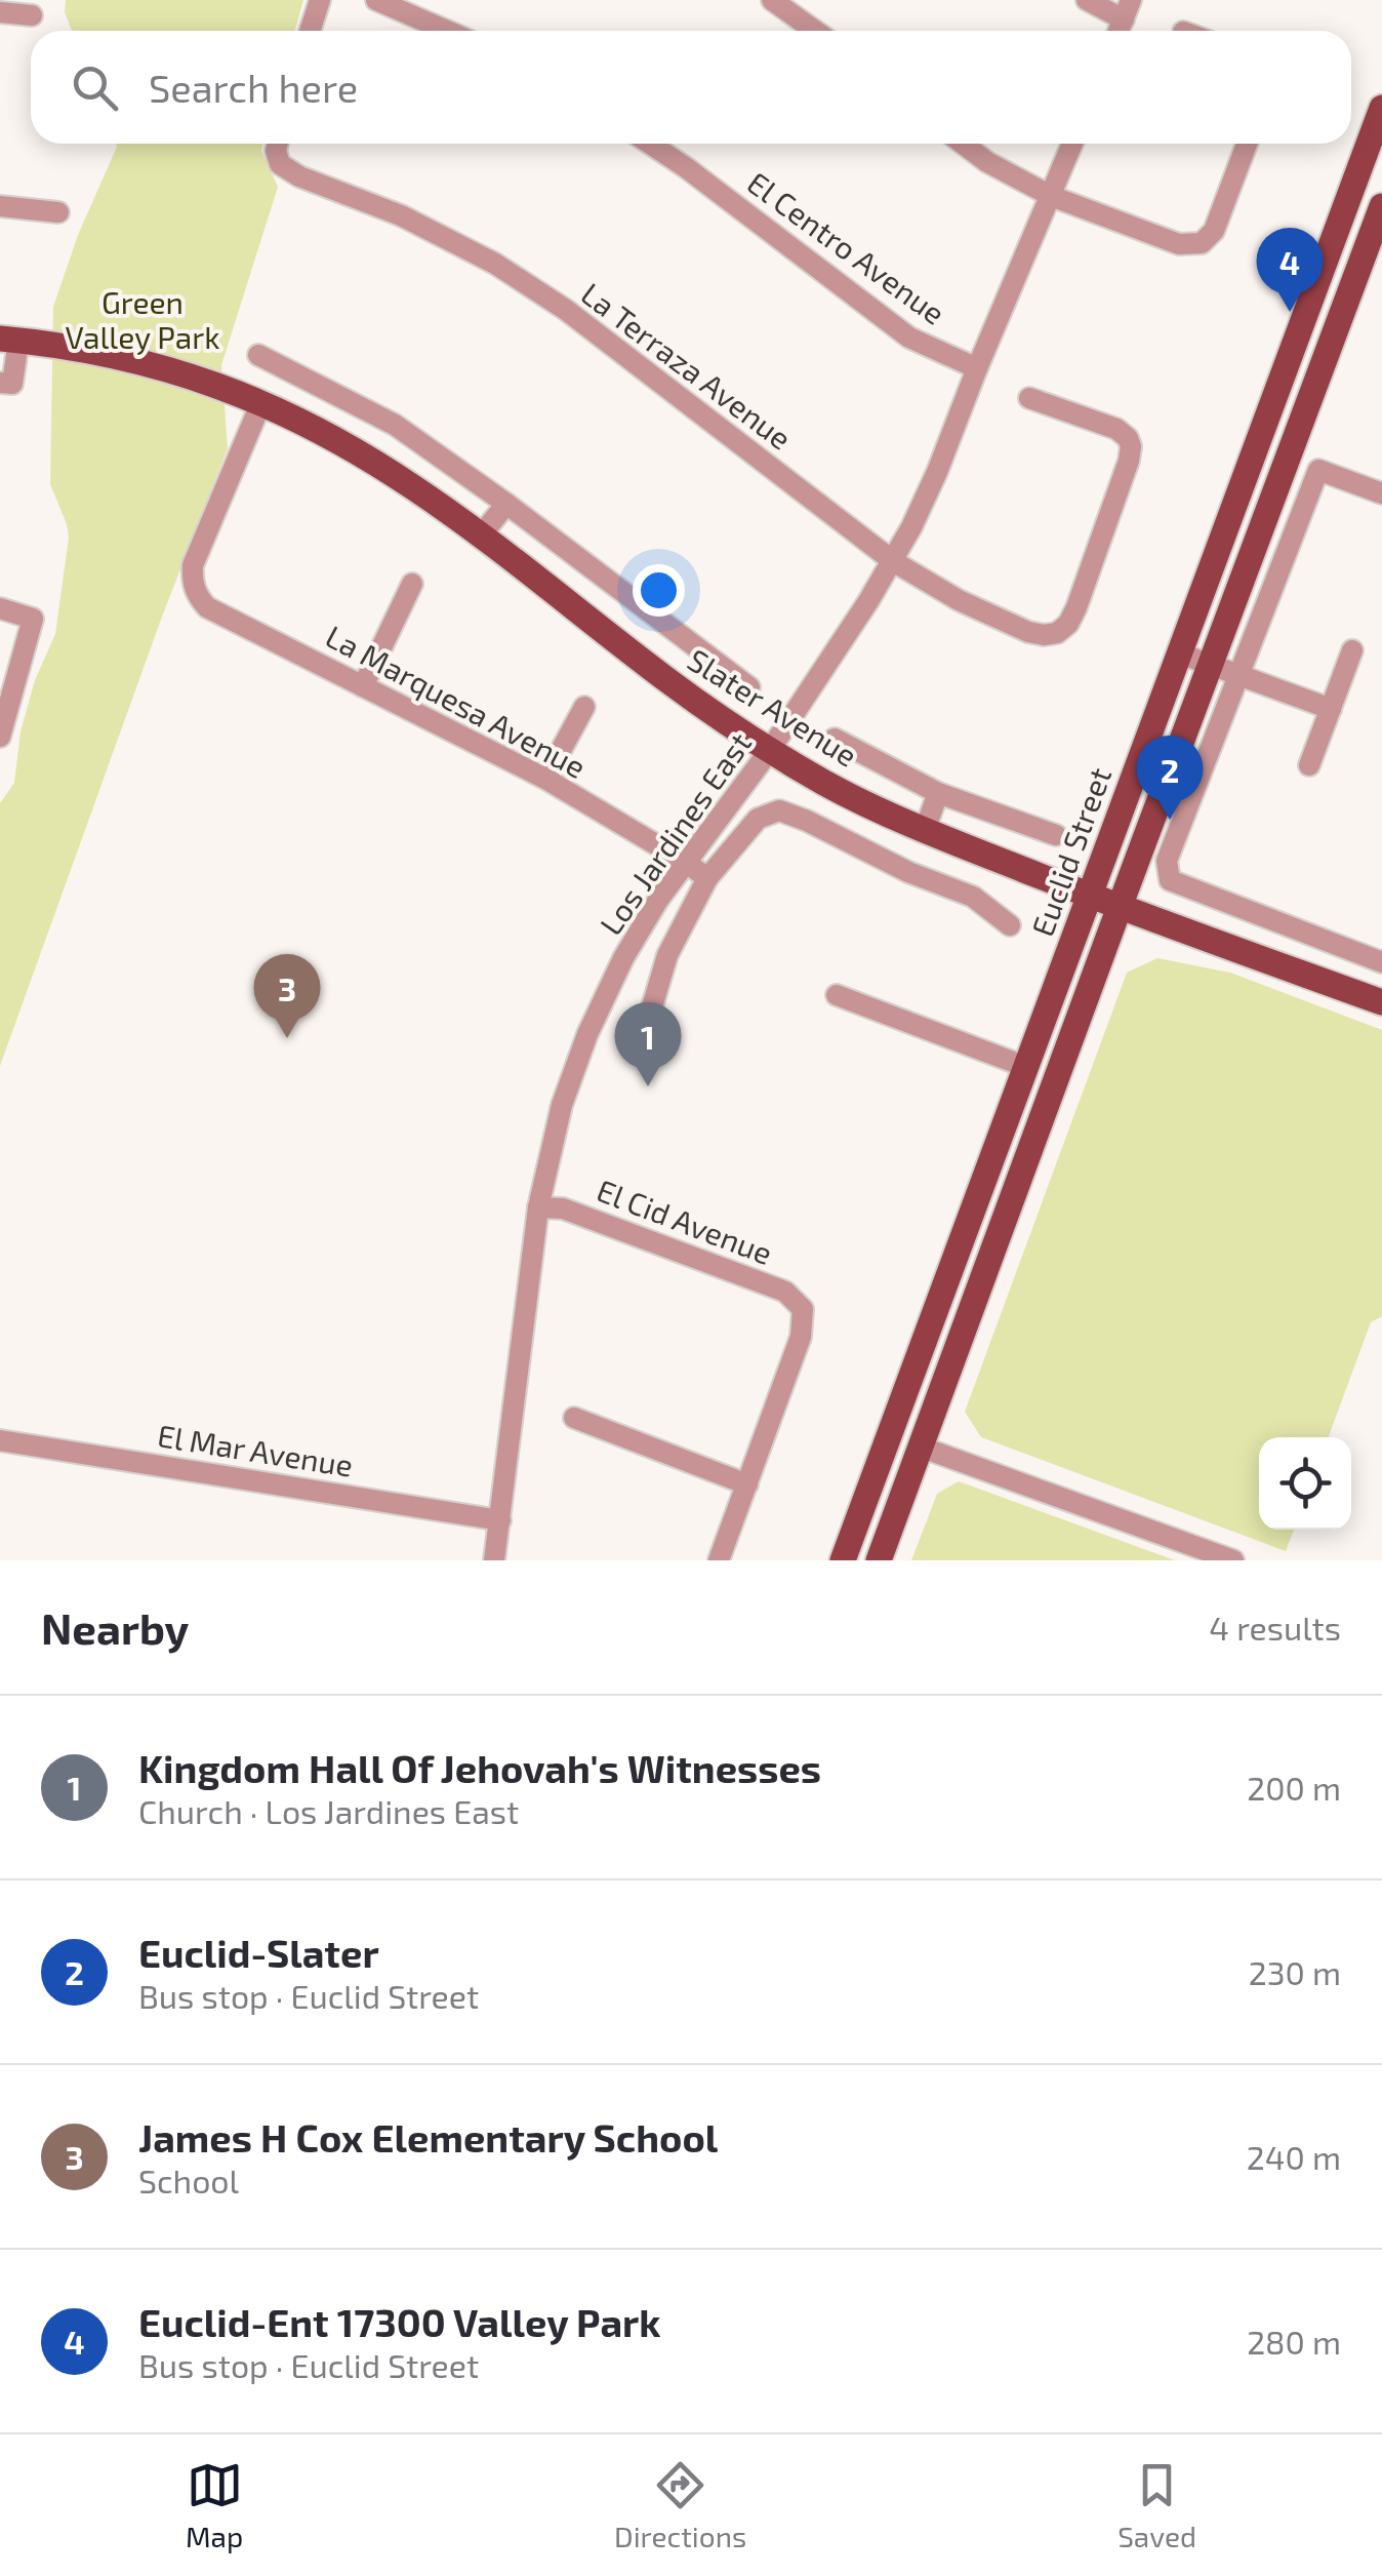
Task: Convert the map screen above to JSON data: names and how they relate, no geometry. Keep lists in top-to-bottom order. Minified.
{"streets":{"main road":["Slater Avenue","Euclid Street"],"street":["El Centro Avenue","La Terraza Avenue","La Marquesa Avenue","Los Jardines East","El Cid Avenue","El Mar Avenue"]},"crossings":[["El Centro Avenue","Los Jardines East"],["La Terraza Avenue","Los Jardines East"],["La Marquesa Avenue","Slater Avenue"],["La Marquesa Avenue","Los Jardines East"],["Slater Avenue","Los Jardines East"],["Slater Avenue","Euclid Street"],["Los Jardines East","El Cid Avenue"],["Los Jardines East","El Mar Avenue"]],"parks":["Green Valley Park"],"page":{"search":"Search here","pins":["4","2","3","1"],"heading":["Nearby","4 results"],"list":[{"mark":"1","name":"Kingdom Hall Of Jehovah's Witnesses","note":"Church · Los Jardines East","value":"200 m"},{"mark":"2","name":"Euclid-Slater","note":"Bus stop · Euclid Street","value":"230 m"},{"mark":"3","name":"James H Cox Elementary School","note":"School","value":"240 m"},{"mark":"4","name":"Euclid-Ent 17300 Valley Park","note":"Bus stop · Euclid Street","value":"280 m"}],"nav":["Map","Directions","Saved"]}}
